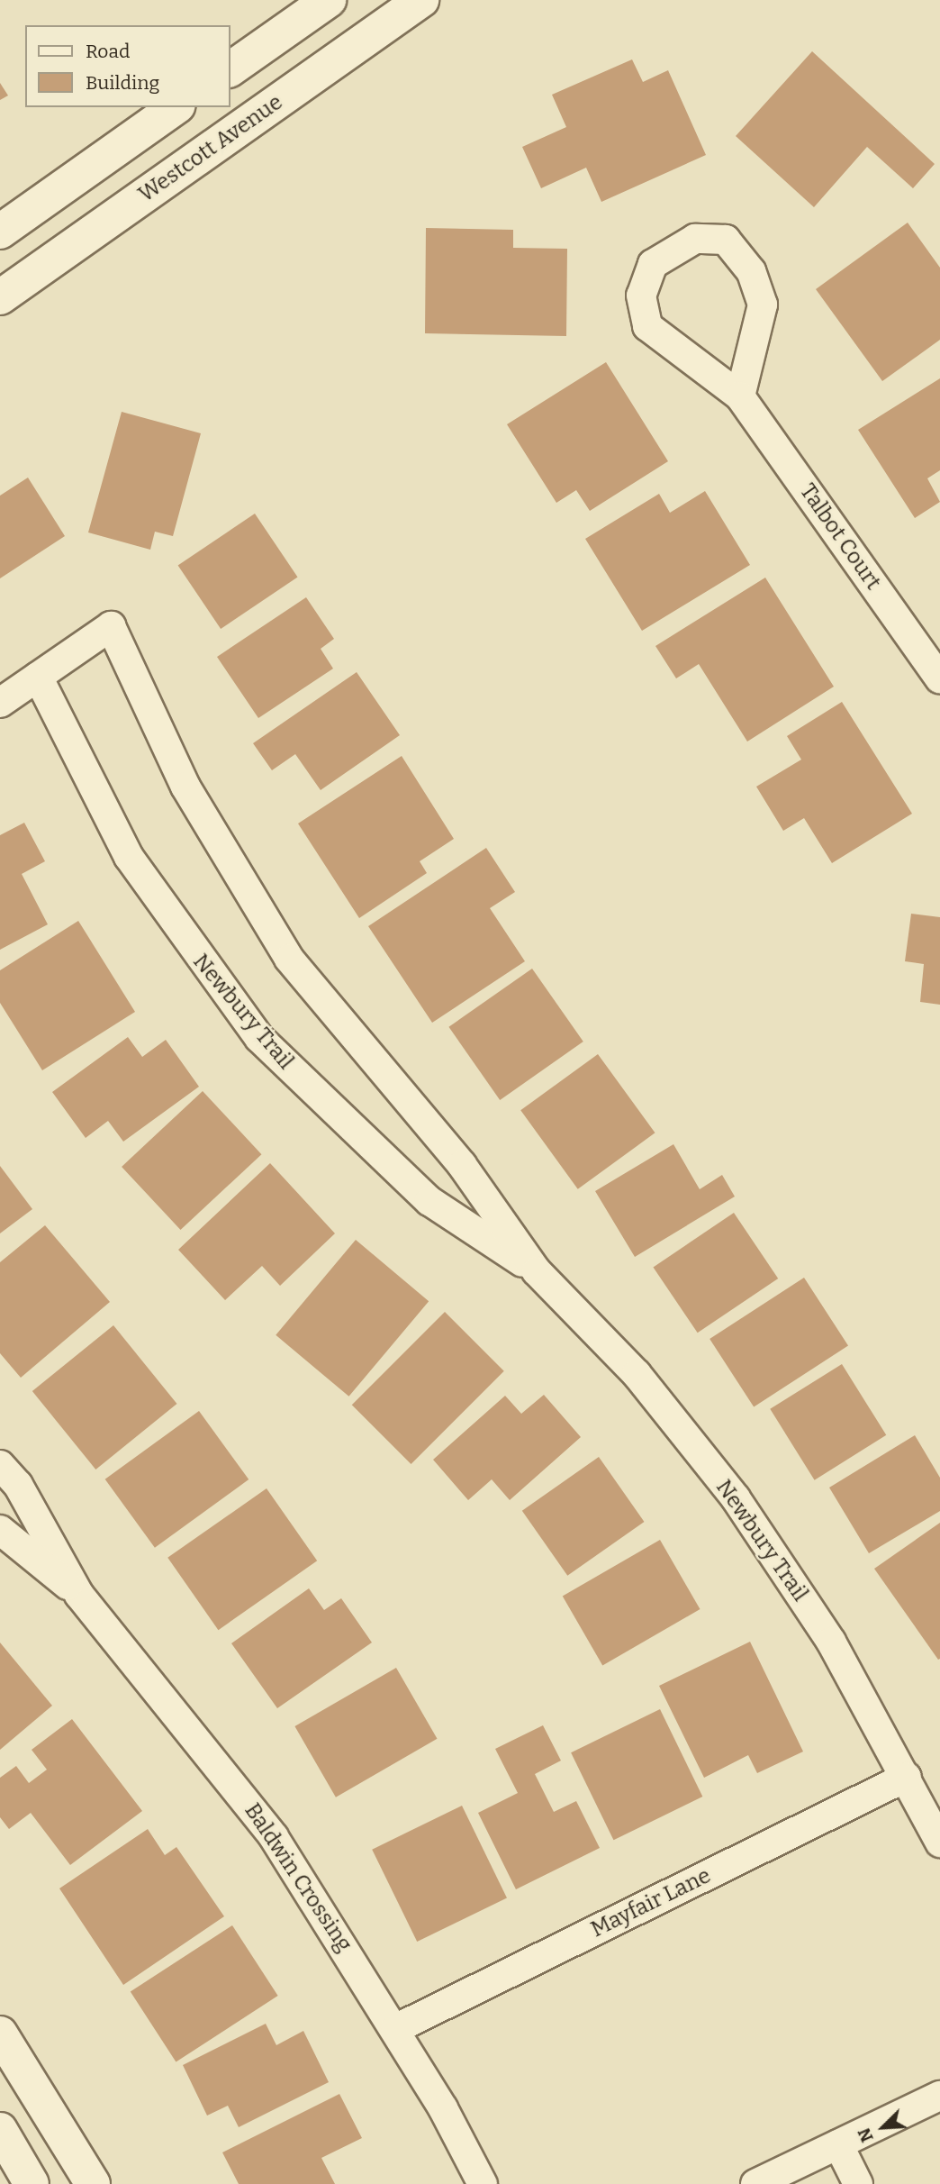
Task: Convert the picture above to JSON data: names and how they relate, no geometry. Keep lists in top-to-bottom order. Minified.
{"streets":{"street":["Westcott Avenue","Talbot Court","Newbury Trail","Baldwin Crossing","Mayfair Lane"]},"crossings":[["Newbury Trail","Mayfair Lane"],["Baldwin Crossing","Mayfair Lane"]],"legend":["Road","Building"],"north":"bottom left"}
